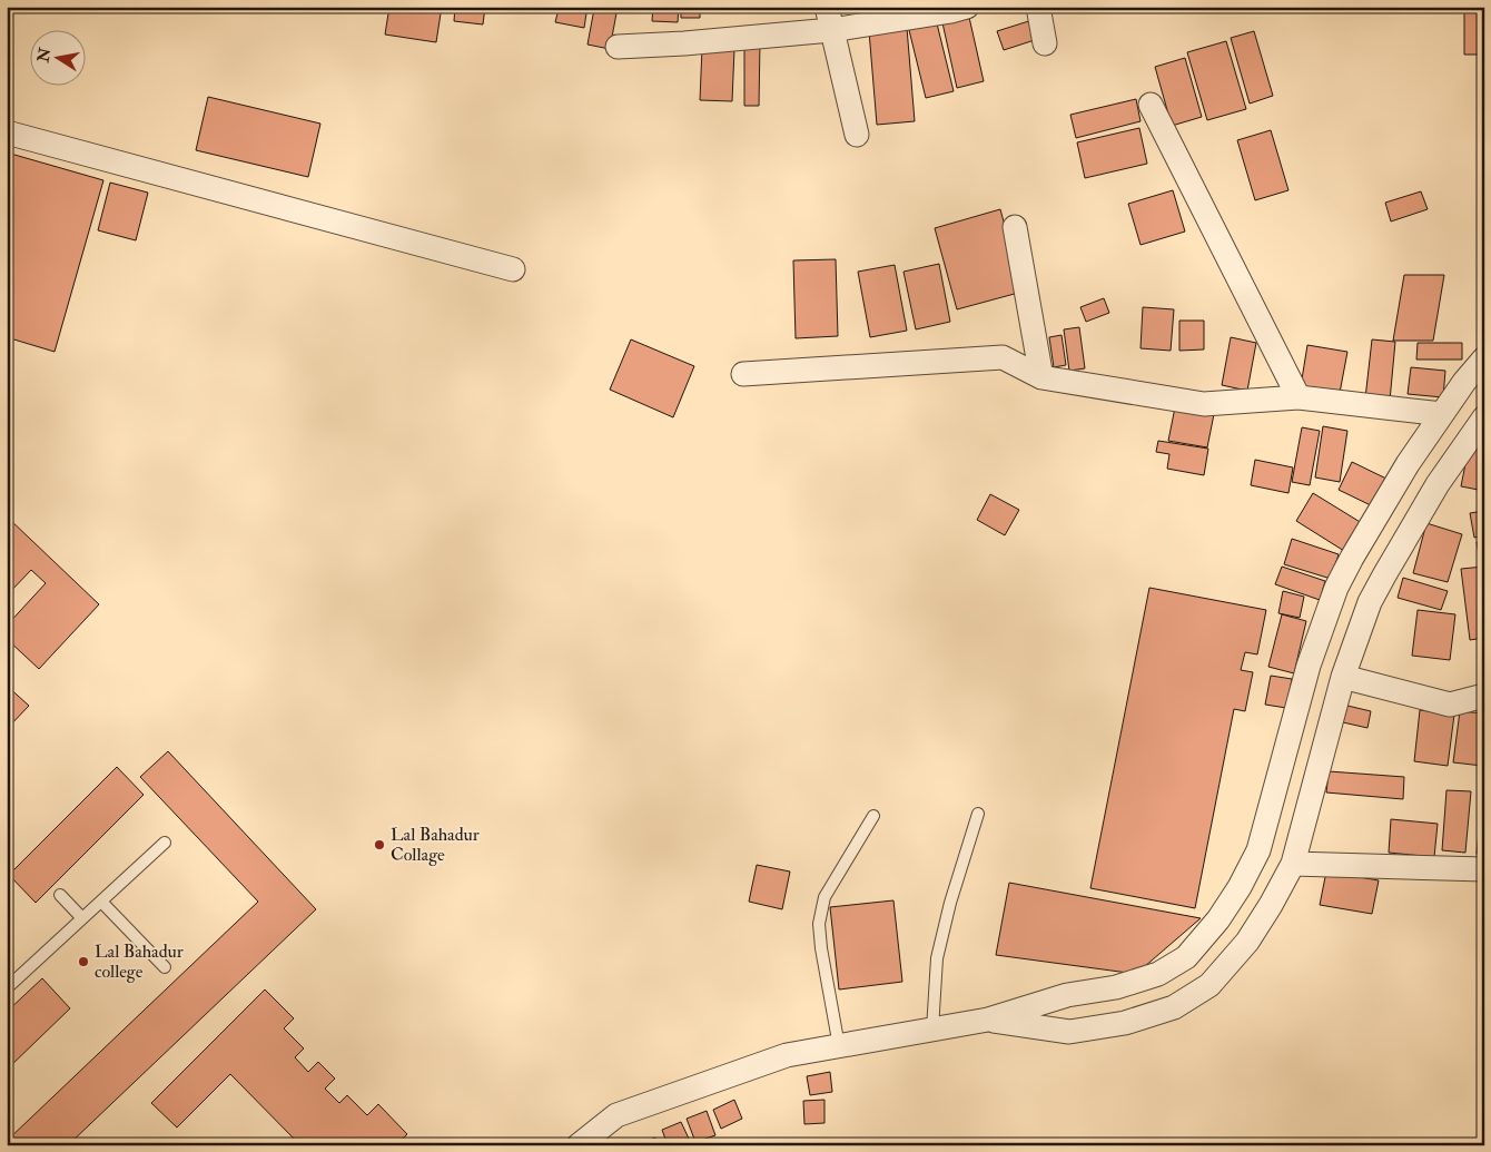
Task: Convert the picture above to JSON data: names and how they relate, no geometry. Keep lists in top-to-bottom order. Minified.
{"places":["Lal Bahadur Collage","Lal Bahadur college"],"north":"left"}
